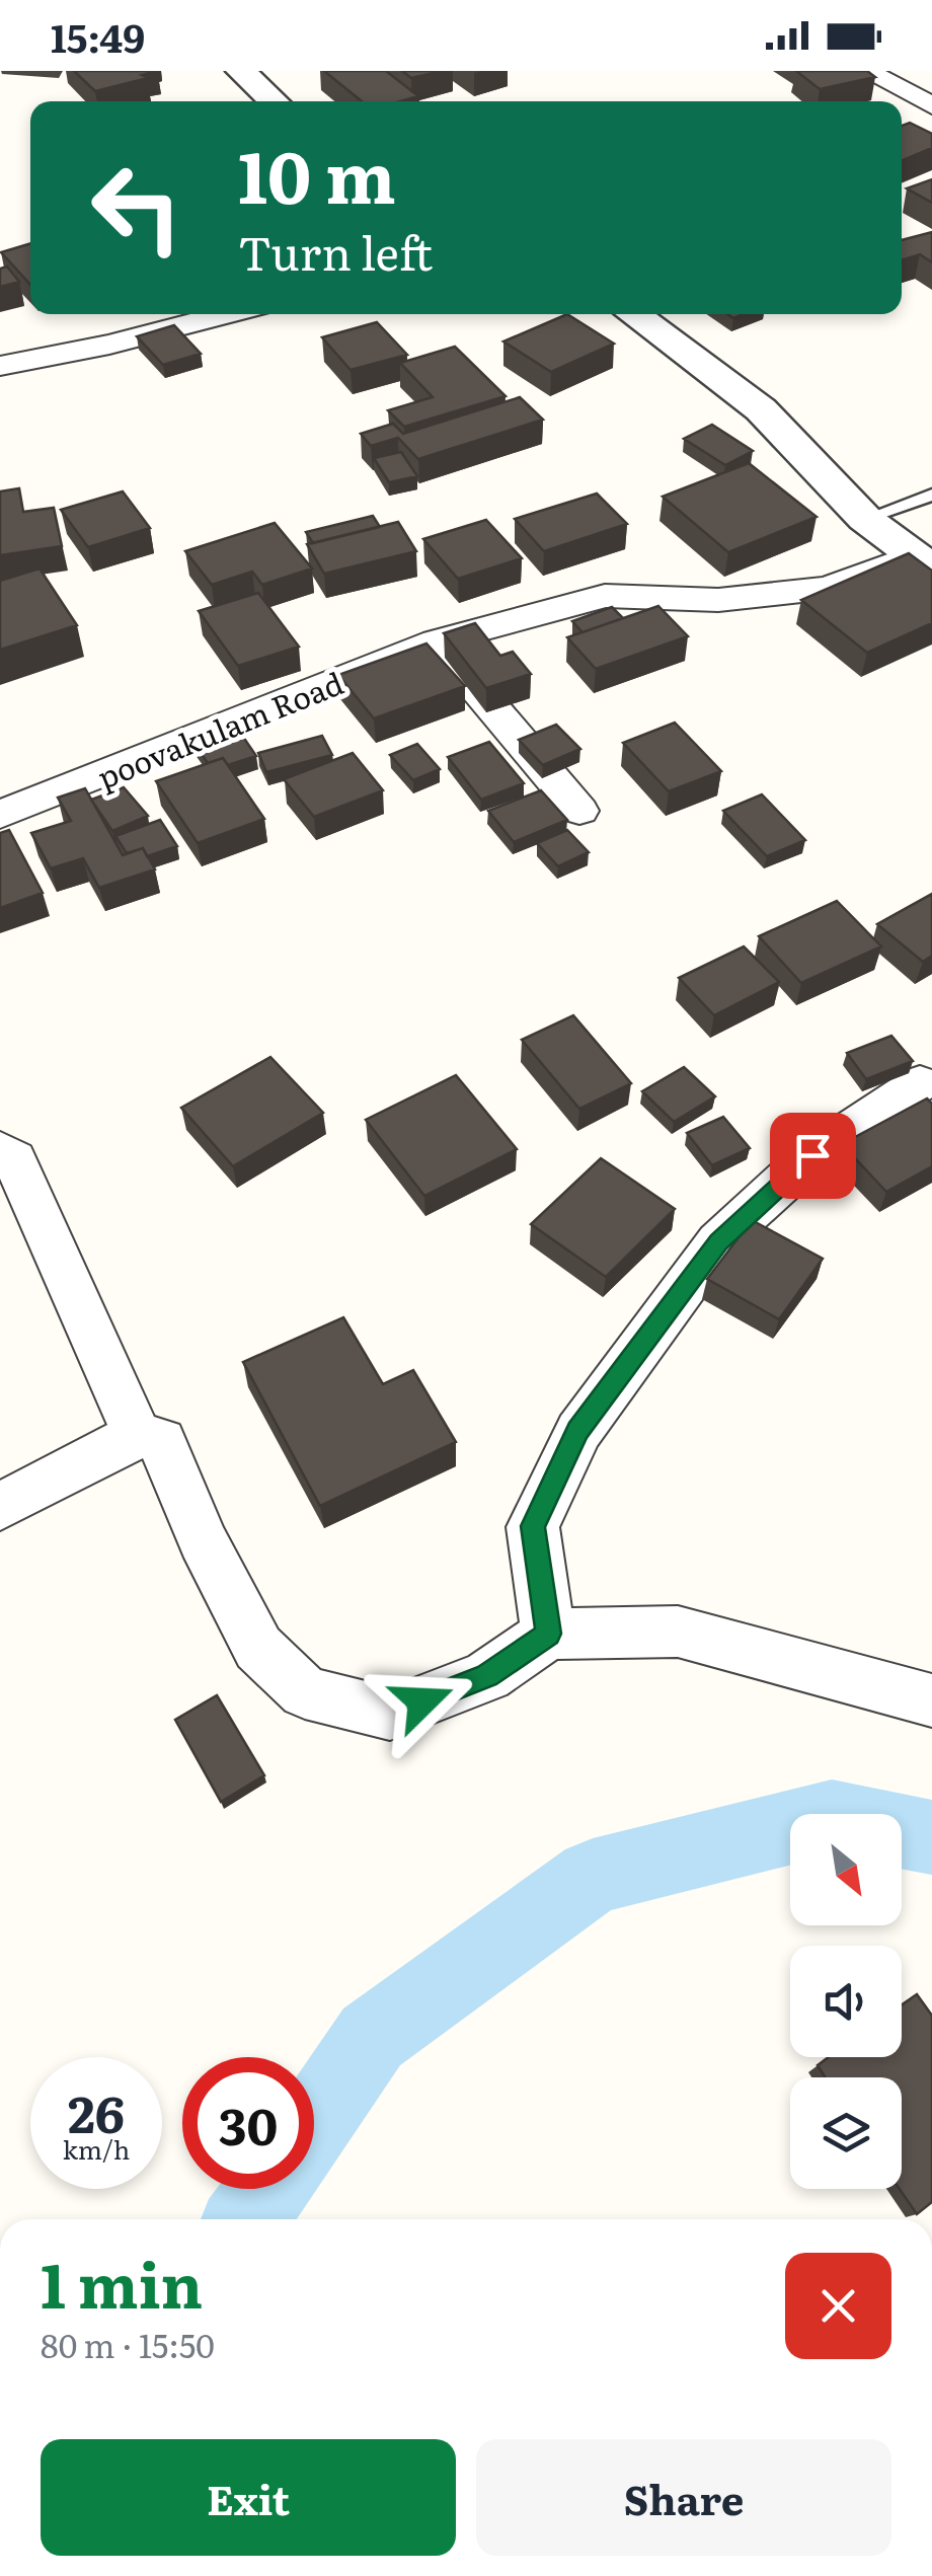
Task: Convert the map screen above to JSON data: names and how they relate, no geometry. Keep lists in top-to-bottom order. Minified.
{"streets":{"street":["poovakulam Road"]},"north":"bottom right","page":{"status":"15:49","turn":["10 m","Turn left"],"speed":"26 km/h","limit":"30","heading":["1 min","80 m · 15:50"],"buttons":["Exit","Share"]}}
